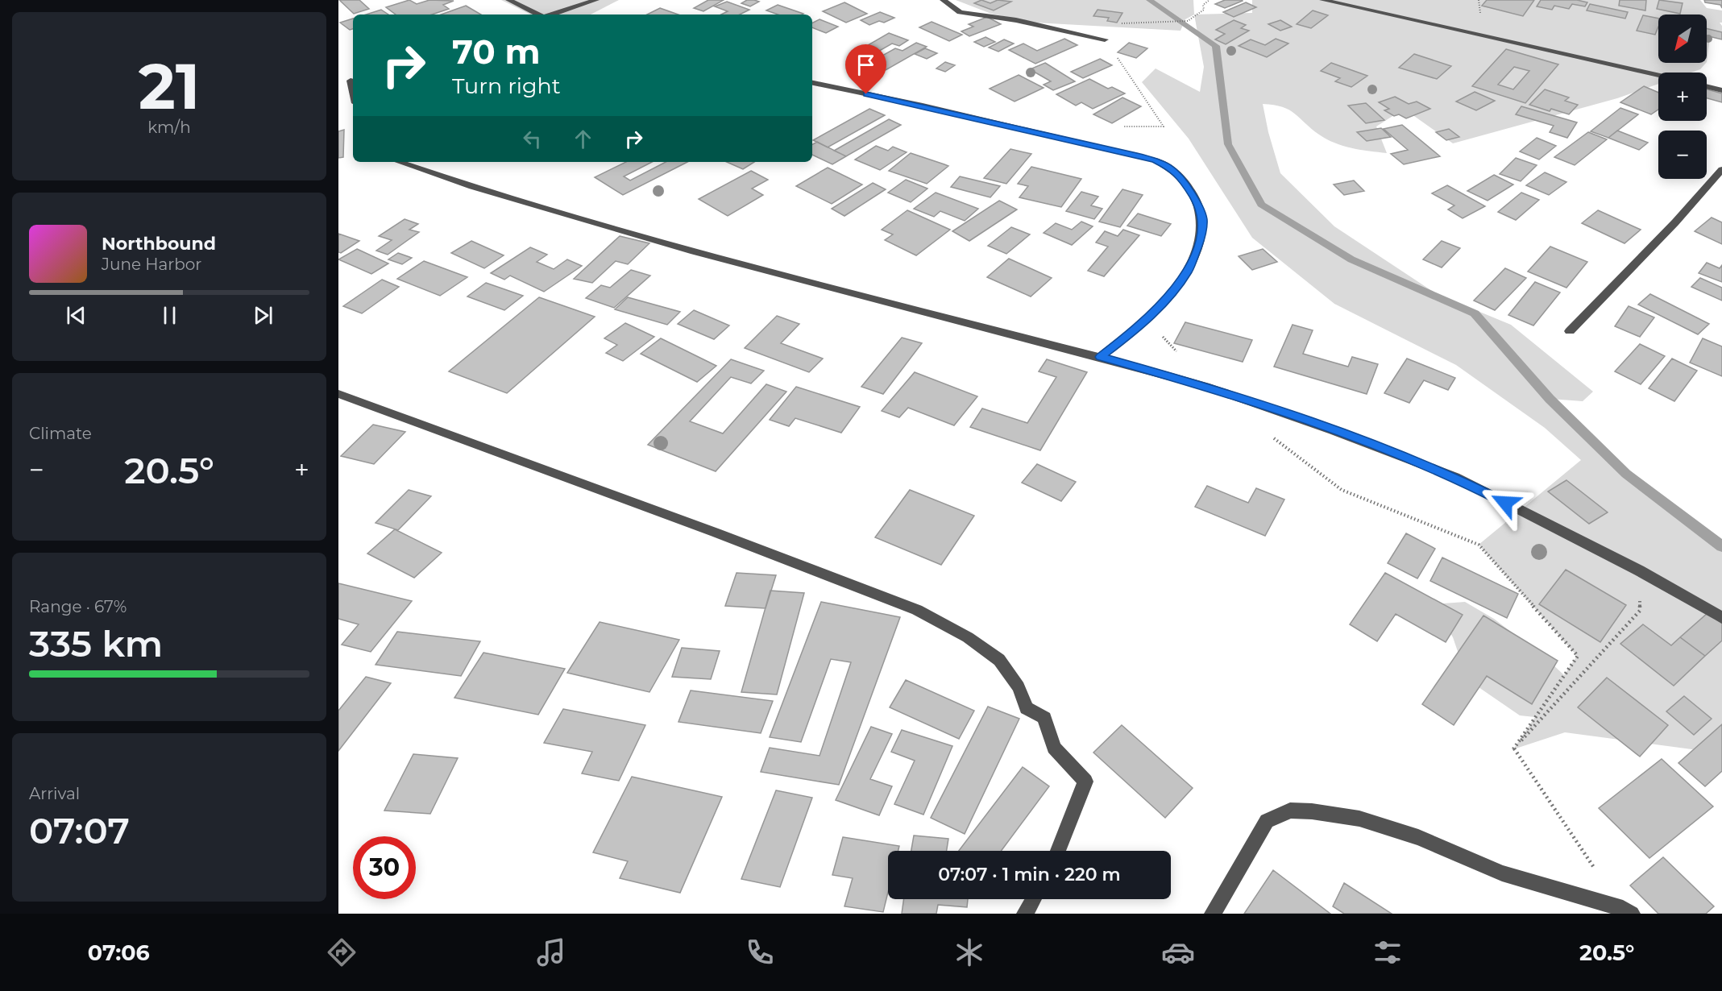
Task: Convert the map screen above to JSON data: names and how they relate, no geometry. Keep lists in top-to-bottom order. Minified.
{"north":"bottom left","page":{"tile":[["21","km/h"],"Climate",["Range · 67%","335 km"],["Arrival","07:07"]],"map_buttons":["+","−"],"turn":["70 m","Turn right"],"song":["Northbound","June Harbor"],"heat":["−","20.5°","+"],"limit":"30","trip":"07:07 · 1 min · 220 m","tabs":["07:06","20.5°"]}}
